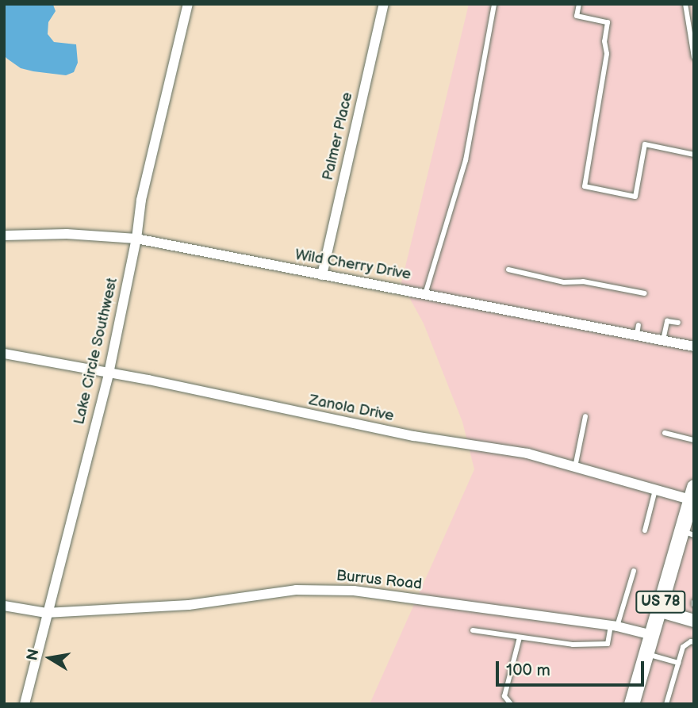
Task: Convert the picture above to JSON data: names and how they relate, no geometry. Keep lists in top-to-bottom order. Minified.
{"streets":{"main road":["US 78"],"street":["Palmer Place","Wild Cherry Drive","Lake Circle Southwest","Zanola Drive","Burrus Road"]},"crossings":[["Palmer Place","Wild Cherry Drive"],["Wild Cherry Drive","Lake Circle Southwest"],["Lake Circle Southwest","Zanola Drive"],["Lake Circle Southwest","Burrus Road"],["Zanola Drive","US 78"],["Burrus Road","US 78"]],"scale_bar":"100 m","north":"left"}
